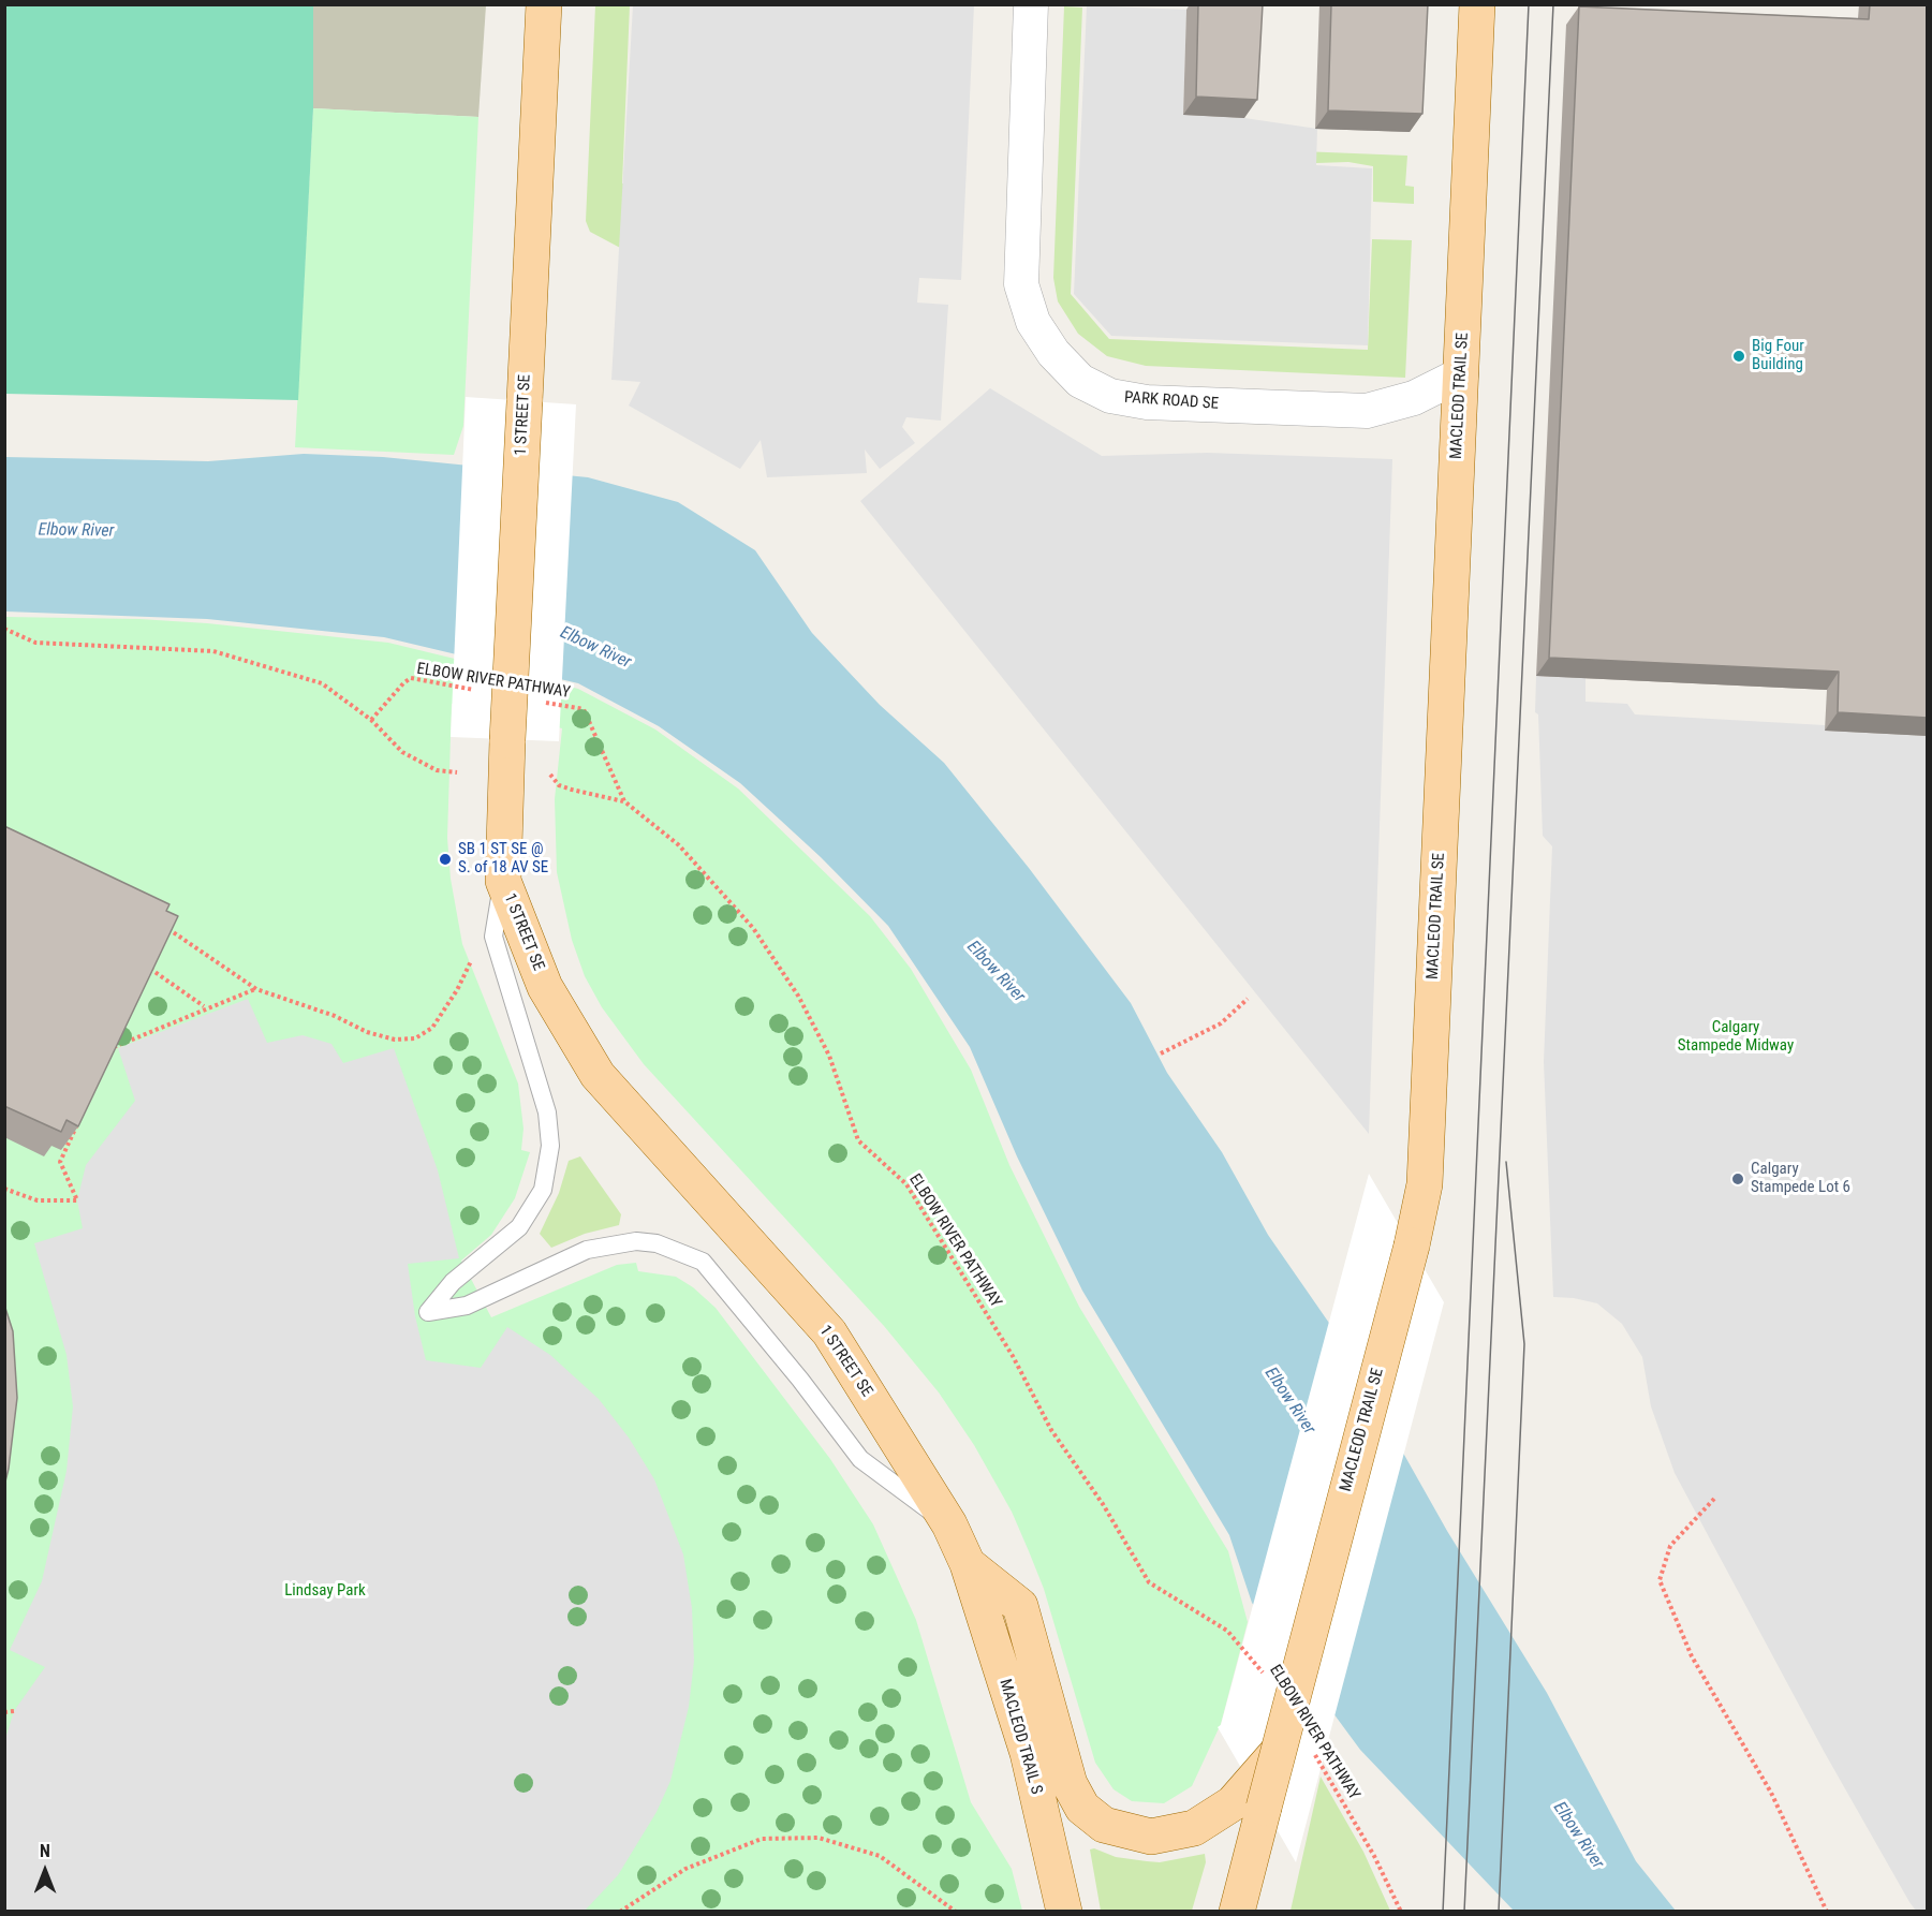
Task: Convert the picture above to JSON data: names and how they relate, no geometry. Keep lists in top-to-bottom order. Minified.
{"streets":{"main road":["MACLEOD TRAIL SE","1 STREET SE","MACLEOD TRAIL S"],"street":["PARK ROAD SE"],"path":["ELBOW RIVER PATHWAY"]},"crossings":[["MACLEOD TRAIL SE","PARK ROAD SE"],["1 STREET SE","MACLEOD TRAIL S"]],"water":["Elbow River"],"parks":["Calgary Stampede Midway","Lindsay Park"],"places":["Big Four Building","SB 1 ST SE @ S. of 18 AV SE","Calgary Stampede Lot 6"],"north":"top"}
